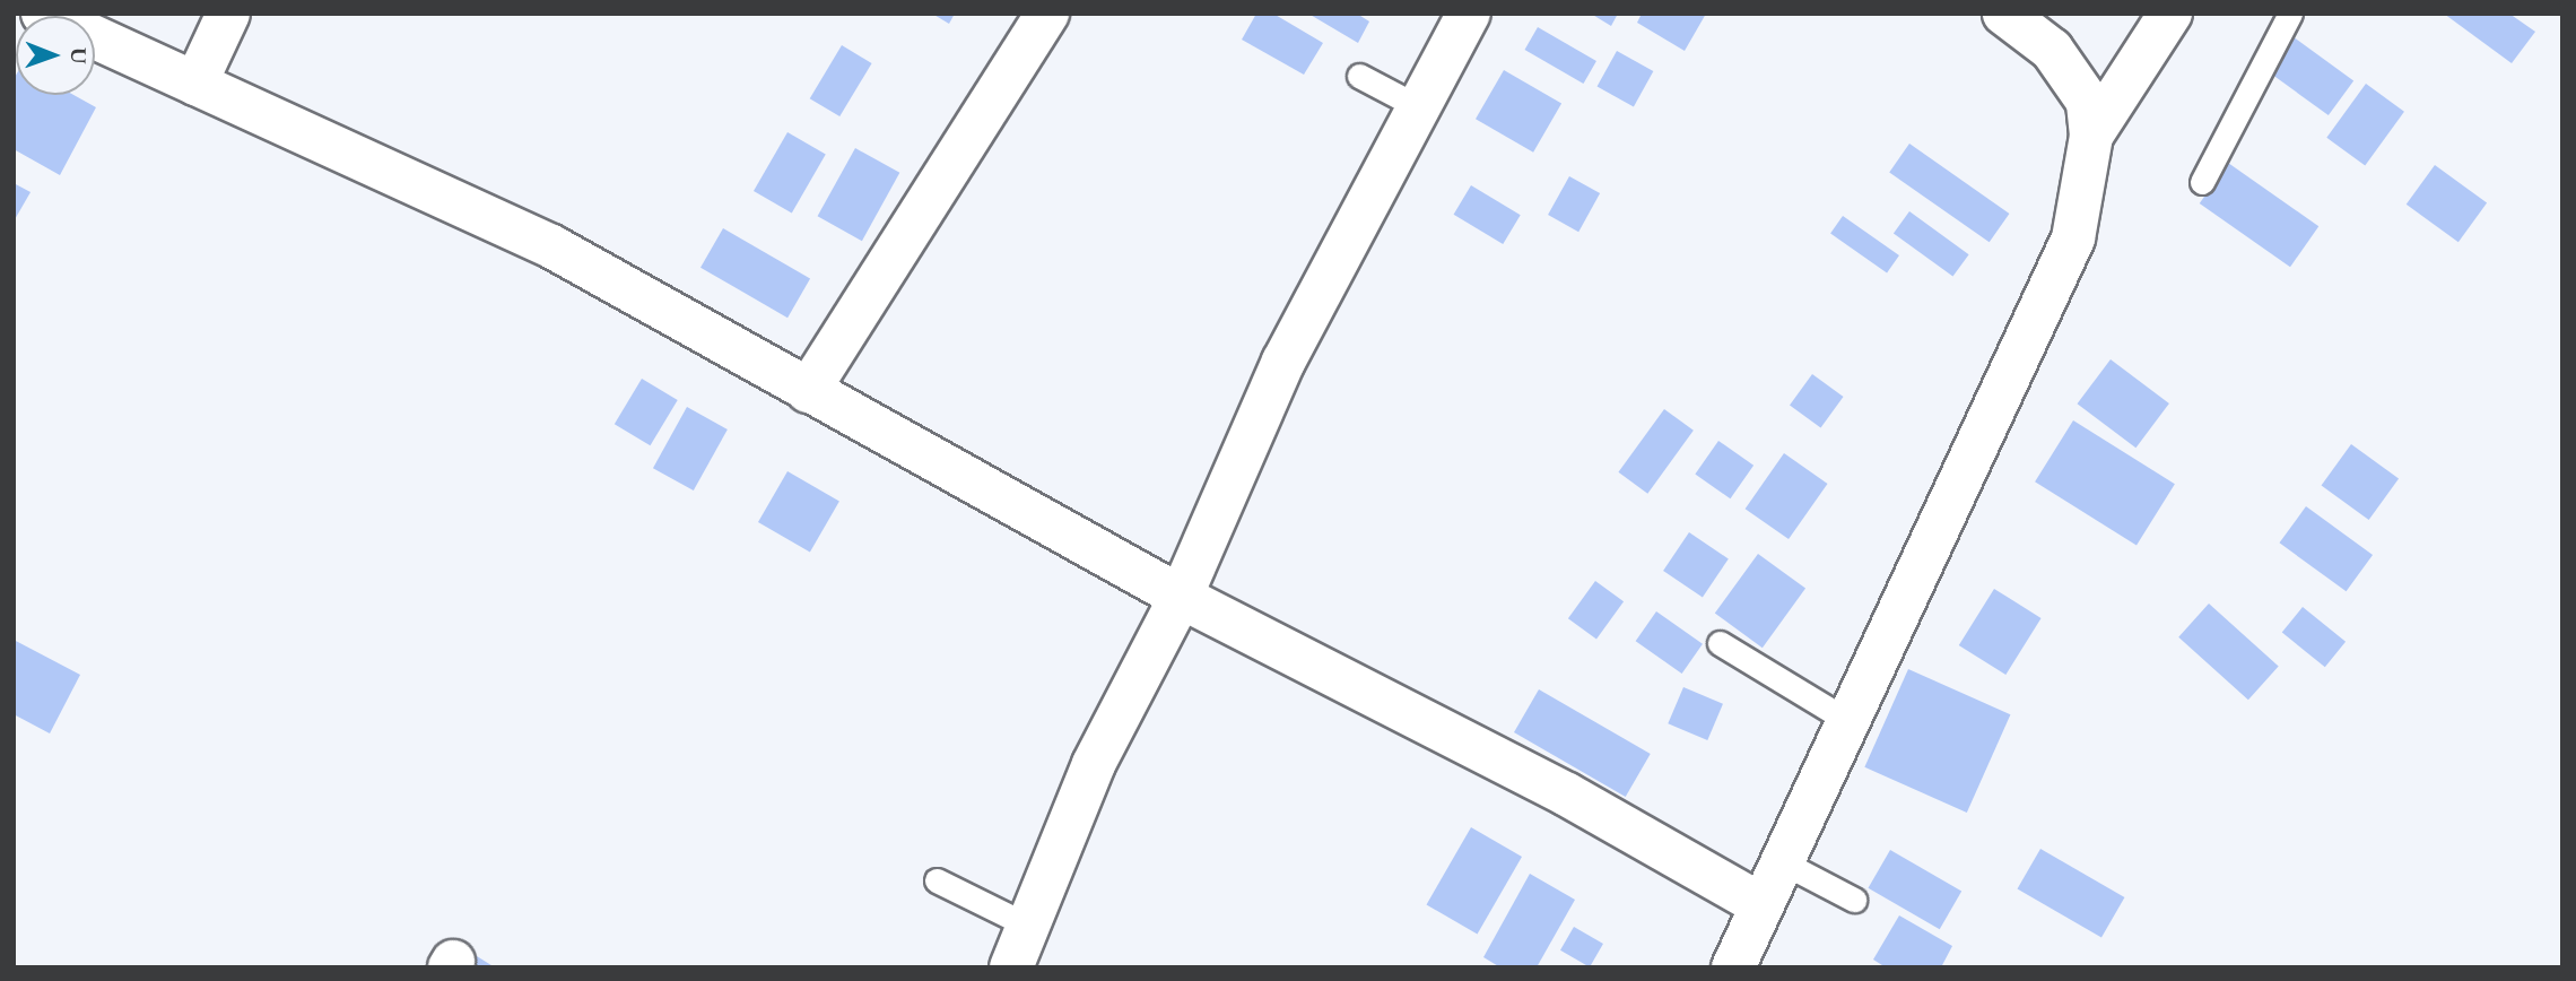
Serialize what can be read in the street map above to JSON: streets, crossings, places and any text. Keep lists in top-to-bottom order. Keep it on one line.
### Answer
{"north":"right"}
